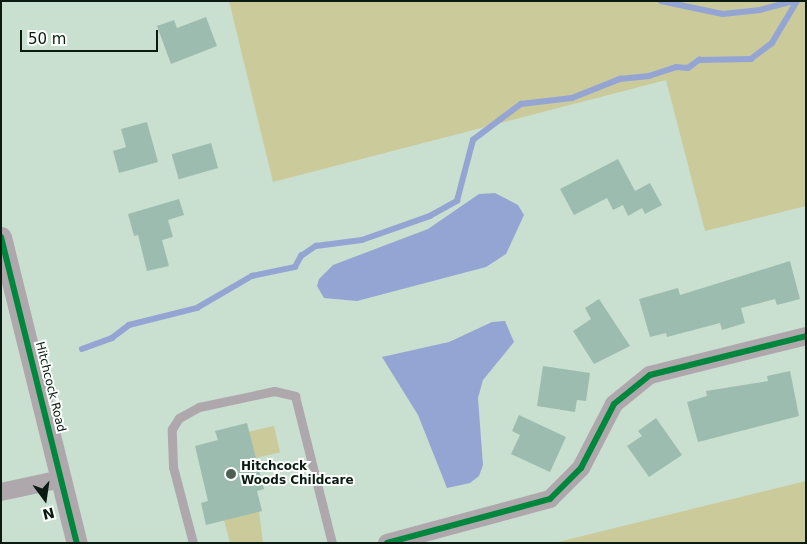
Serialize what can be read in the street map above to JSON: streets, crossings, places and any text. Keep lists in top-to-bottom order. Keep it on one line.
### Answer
{"streets":{"street":["Hitchcock Road"]},"places":["Hitchcock Woods Childcare"],"scale_bar":"50 m","north":"bottom"}
